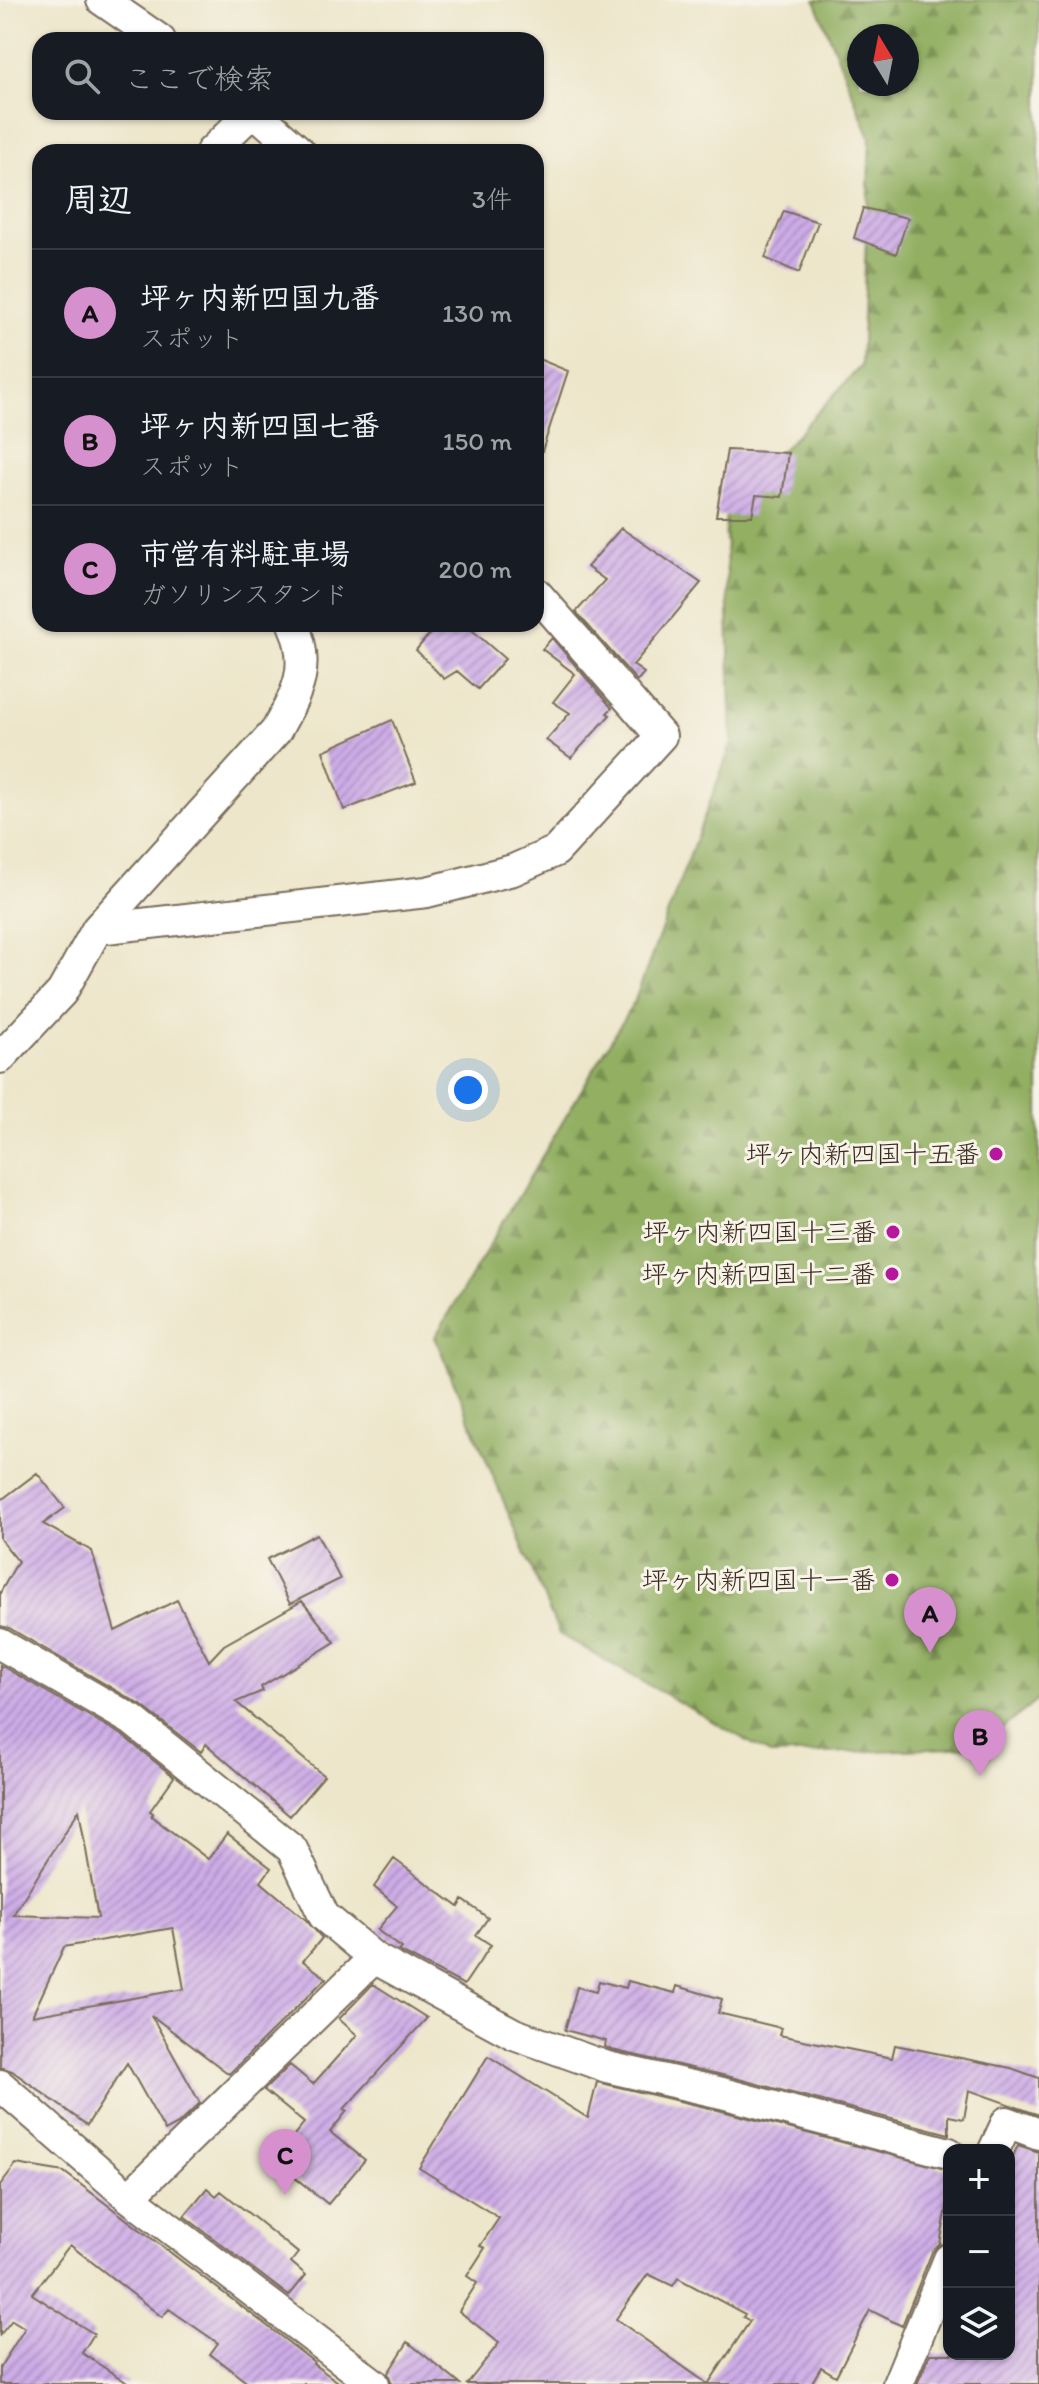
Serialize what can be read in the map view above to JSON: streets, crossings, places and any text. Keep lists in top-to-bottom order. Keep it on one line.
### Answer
{"places":["坪ヶ内新四国十五番","坪ヶ内新四国十三番","坪ヶ内新四国十二番","坪ヶ内新四国十一番"],"north":"top","page":{"search":"ここで検索","heading":["周辺","3件"],"list":[{"mark":"A","name":"坪ヶ内新四国九番","note":"スポット","value":"130 m"},{"mark":"B","name":"坪ヶ内新四国七番","note":"スポット","value":"150 m"},{"mark":"C","name":"市営有料駐車場","note":"ガソリンスタンド","value":"200 m"}],"pins":["A","B","C"],"map_buttons":["+","−"]}}
